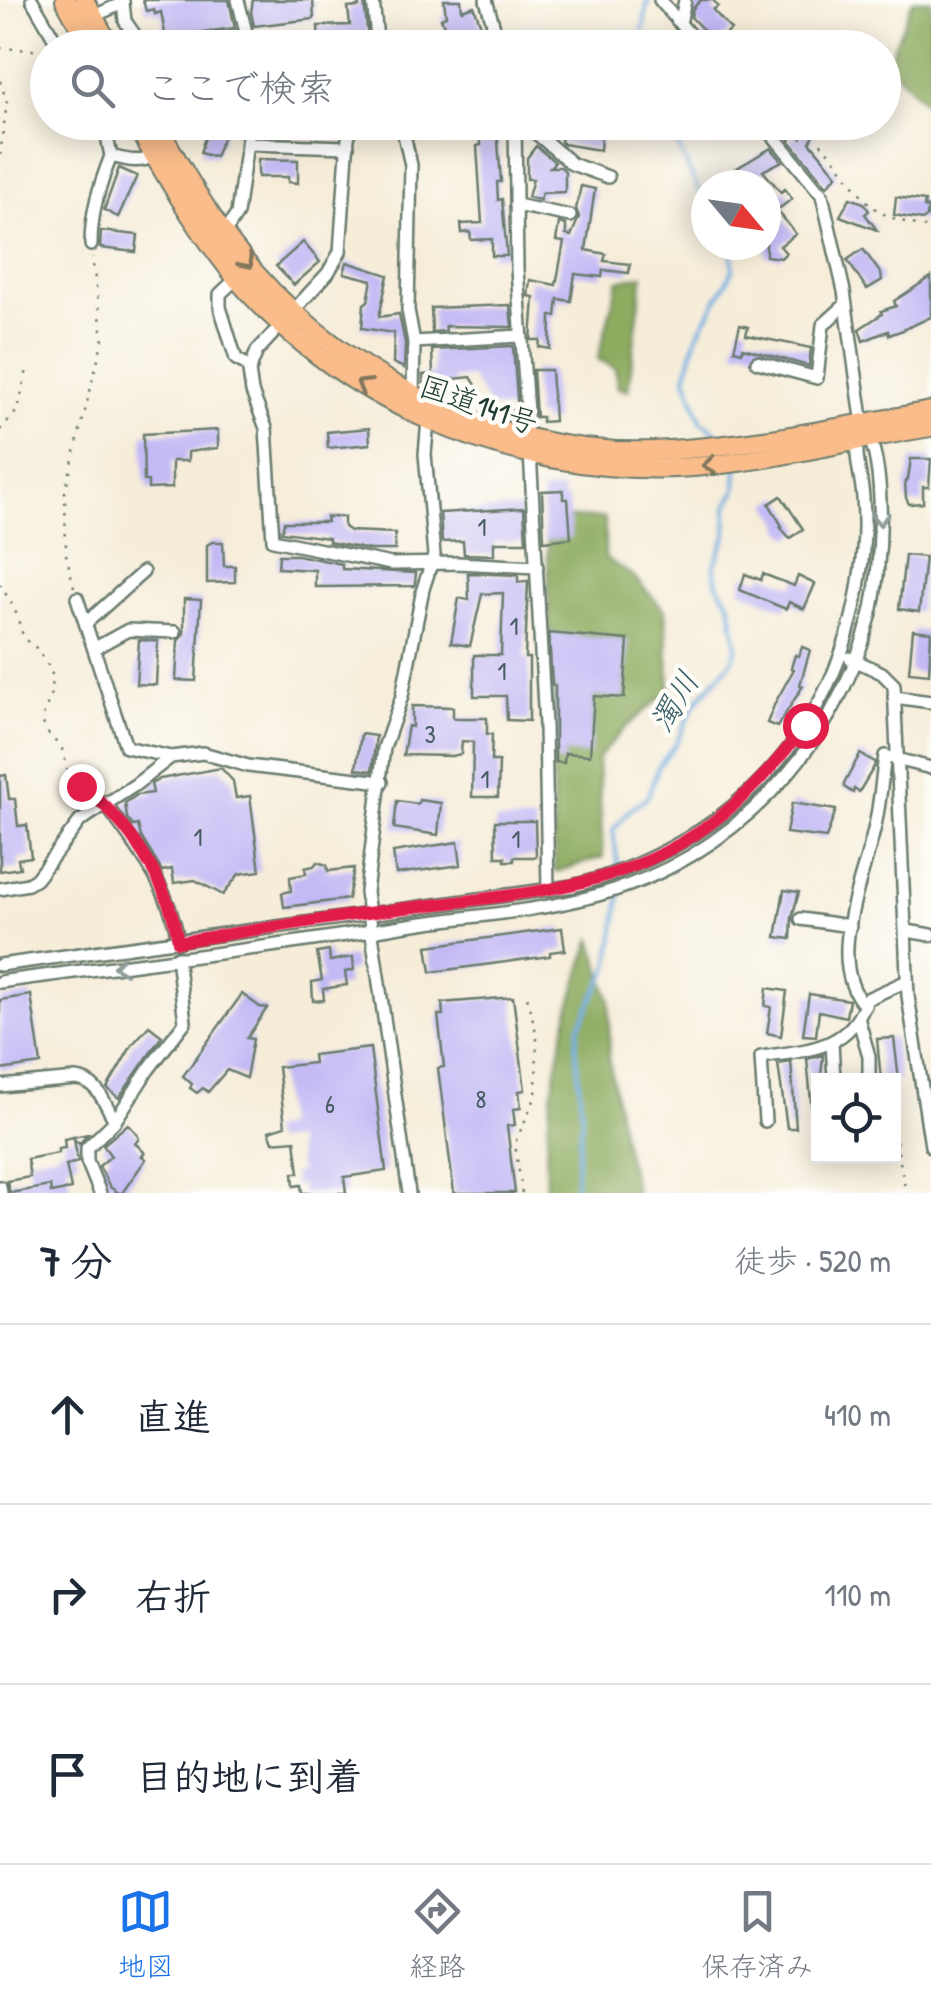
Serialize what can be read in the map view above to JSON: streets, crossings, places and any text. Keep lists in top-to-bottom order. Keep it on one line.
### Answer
{"streets":{"highway":["国道141号"]},"water":["濁川"],"house_numbers":["1","1","1","3","1","1","1","8","6"],"north":"bottom right","page":{"search":"ここで検索","heading":["7 分","徒歩 · 520 m"],"list":[["直進","410 m"],["右折","110 m"],"目的地に到着"],"nav":["地図","経路","保存済み"]}}
